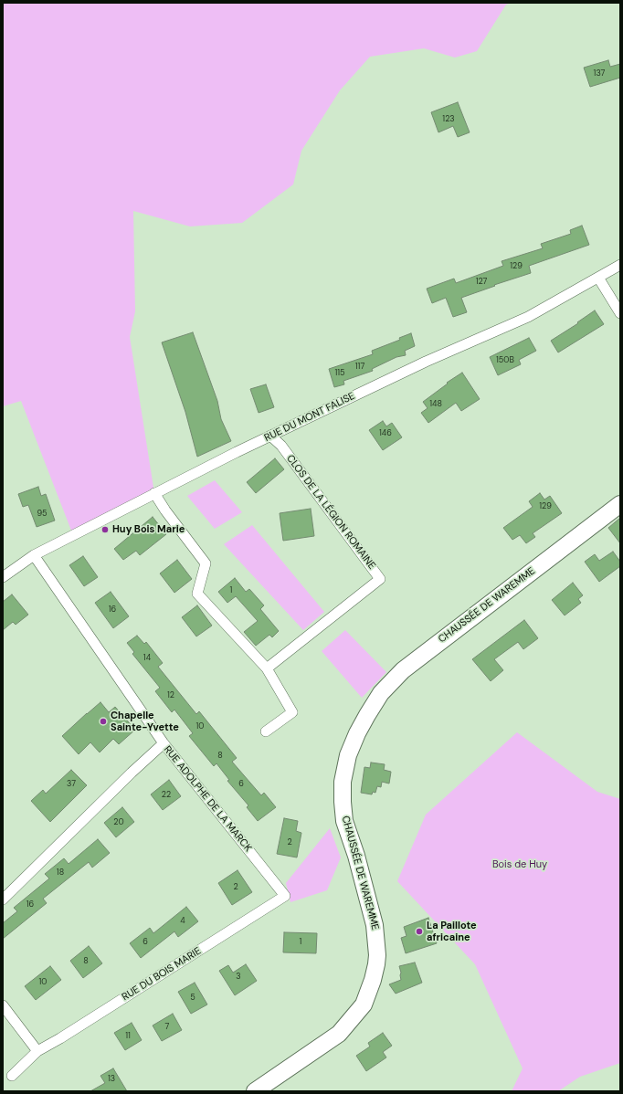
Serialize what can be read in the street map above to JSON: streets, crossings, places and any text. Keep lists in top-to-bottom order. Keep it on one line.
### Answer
{"streets":{"main road":["CHAUSSÉE DE WAREMME"],"street":["RUE DU MONT FALISE","CLOS DE LA LÉGION ROMAINE","RUE ADOLPHE DE LA MARCK","RUE DU BOIS MARIE"]},"crossings":[["RUE DU MONT FALISE","CLOS DE LA LÉGION ROMAINE"],["RUE DU MONT FALISE","RUE ADOLPHE DE LA MARCK"],["RUE ADOLPHE DE LA MARCK","RUE DU BOIS MARIE"]],"parks":["Bois de Huy"],"places":["Huy Bois Marie","Chapelle Sainte-Yvette","La Paillote africaine"],"house_numbers":["137","123","129","127","150B","117","115","148","146","129","95","1","16","14","12","10","8","37","6","22","20","2","18","2","16","4","6","1","8","3","10","5","7","11","13"]}
